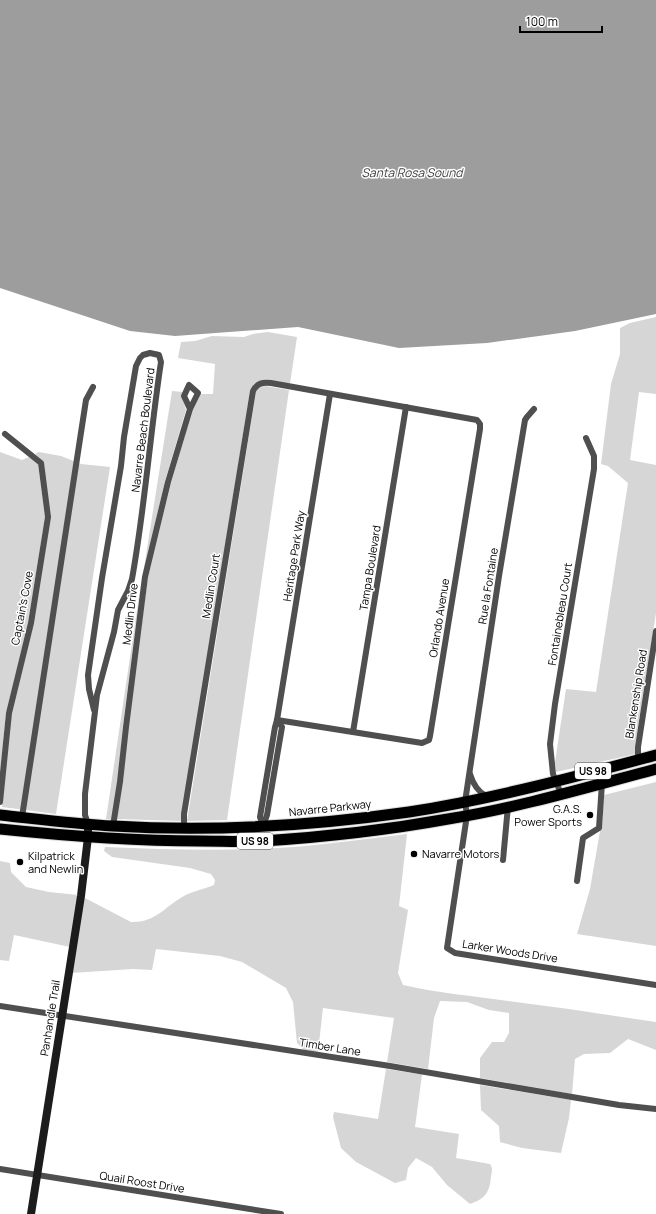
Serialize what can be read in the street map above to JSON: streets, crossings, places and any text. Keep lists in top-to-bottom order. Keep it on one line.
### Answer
{"streets":{"highway":["US 98","Navarre Parkway"],"street":["Navarre Beach Boulevard","Heritage Park Way","Tampa Boulevard","Medlin Court","Rue la Fontaine","Captain's Cove","Medlin Drive","Fontainebleau Court","Orlando Avenue","Blankenship Road","Larker Woods Drive","Panhandle Trail","Timber Lane","Quail Roost Drive"]},"crossings":[["Heritage Park Way","Medlin Court"],["Heritage Park Way","Orlando Avenue"],["Heritage Park Way","Navarre Parkway"],["Tampa Boulevard","Orlando Avenue"],["Medlin Court","Navarre Parkway"],["Rue la Fontaine","US 98"],["Rue la Fontaine","Navarre Parkway"],["Rue la Fontaine","Larker Woods Drive"],["Medlin Drive","Navarre Parkway"],["Fontainebleau Court","US 98"],["Fontainebleau Court","Navarre Parkway"],["Blankenship Road","Navarre Parkway"],["US 98","Larker Woods Drive"],["US 98","Panhandle Trail"],["Navarre Parkway","Panhandle Trail"],["Panhandle Trail","Timber Lane"],["Panhandle Trail","Quail Roost Drive"]],"water":["Santa Rosa Sound"],"places":["G.A.S. Power Sports","Navarre Motors","Kilpatrick and Newlin"],"scale_bar":"100 m"}
